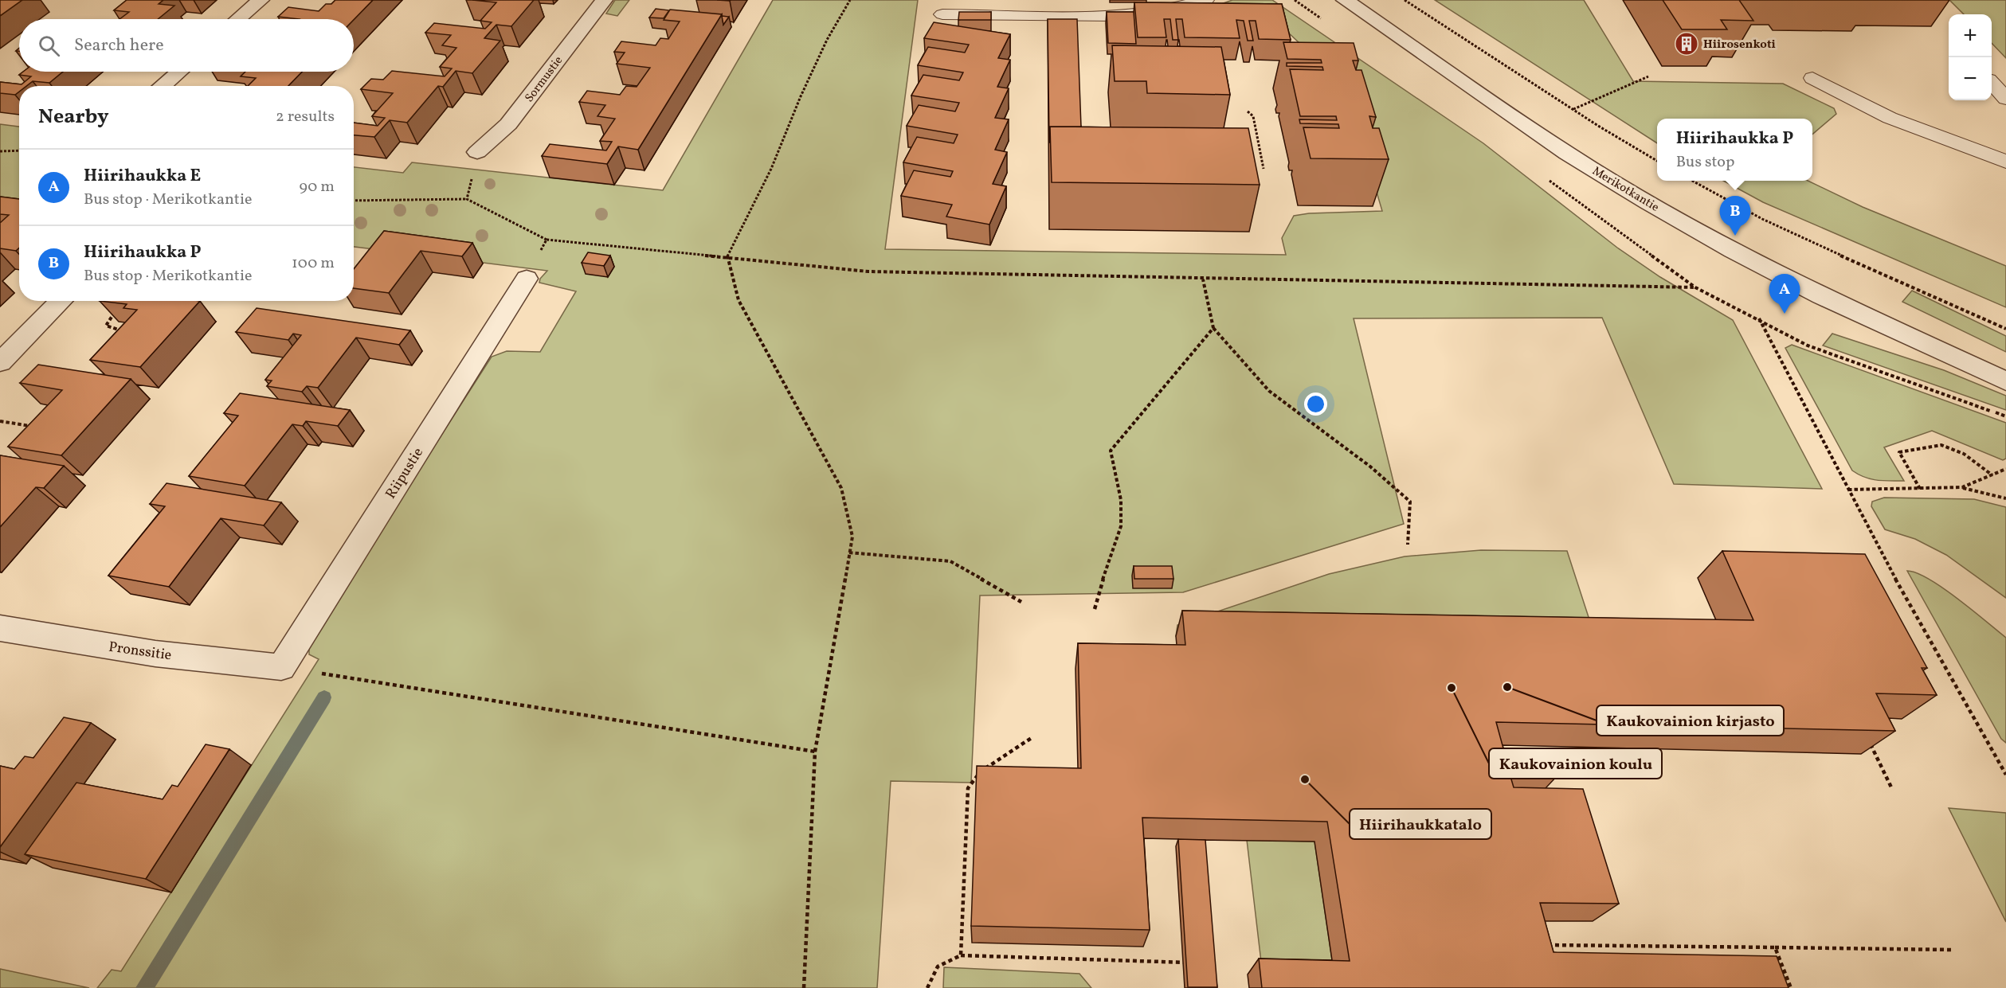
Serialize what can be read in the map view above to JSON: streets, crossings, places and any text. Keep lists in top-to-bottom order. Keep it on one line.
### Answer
{"streets":{"street":["Sormustie","Merikotkantie","Riipustie","Pronssitie"]},"crossings":[["Riipustie","Pronssitie"]],"places":{"building":["Hiirosenkoti"],"other":["Kaukovainion kirjasto","Kaukovainion koulu","Hiirihaukkatalo"]},"page":{"map_buttons":["+","−"],"search":"Search here","heading":["Nearby","2 results"],"popup":["Hiirihaukka P","Bus stop"],"list":[{"mark":"A","name":"Hiirihaukka E","note":"Bus stop · Merikotkantie","value":"90 m"},{"mark":"B","name":"Hiirihaukka P","note":"Bus stop · Merikotkantie","value":"100 m"}],"pins":["B","A"]}}
